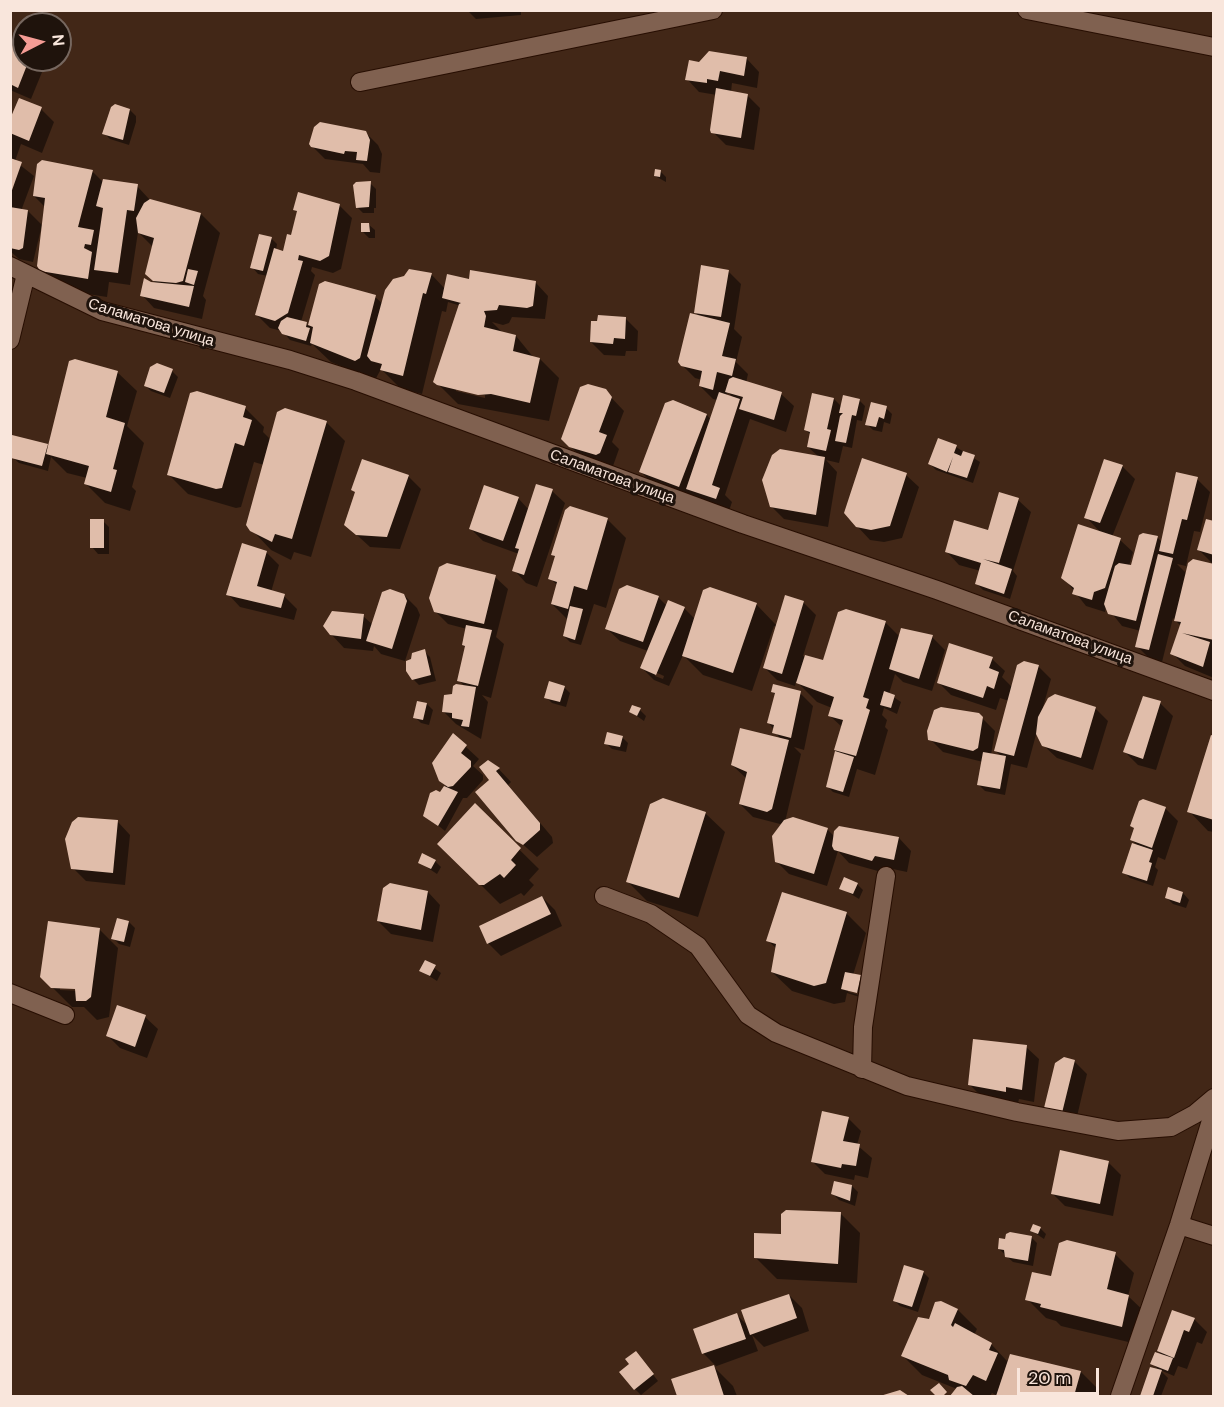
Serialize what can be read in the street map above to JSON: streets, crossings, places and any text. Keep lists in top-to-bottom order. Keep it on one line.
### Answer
{"streets":{"street":["Саламатова улица"]},"scale_bar":"20 m","north":"right"}
